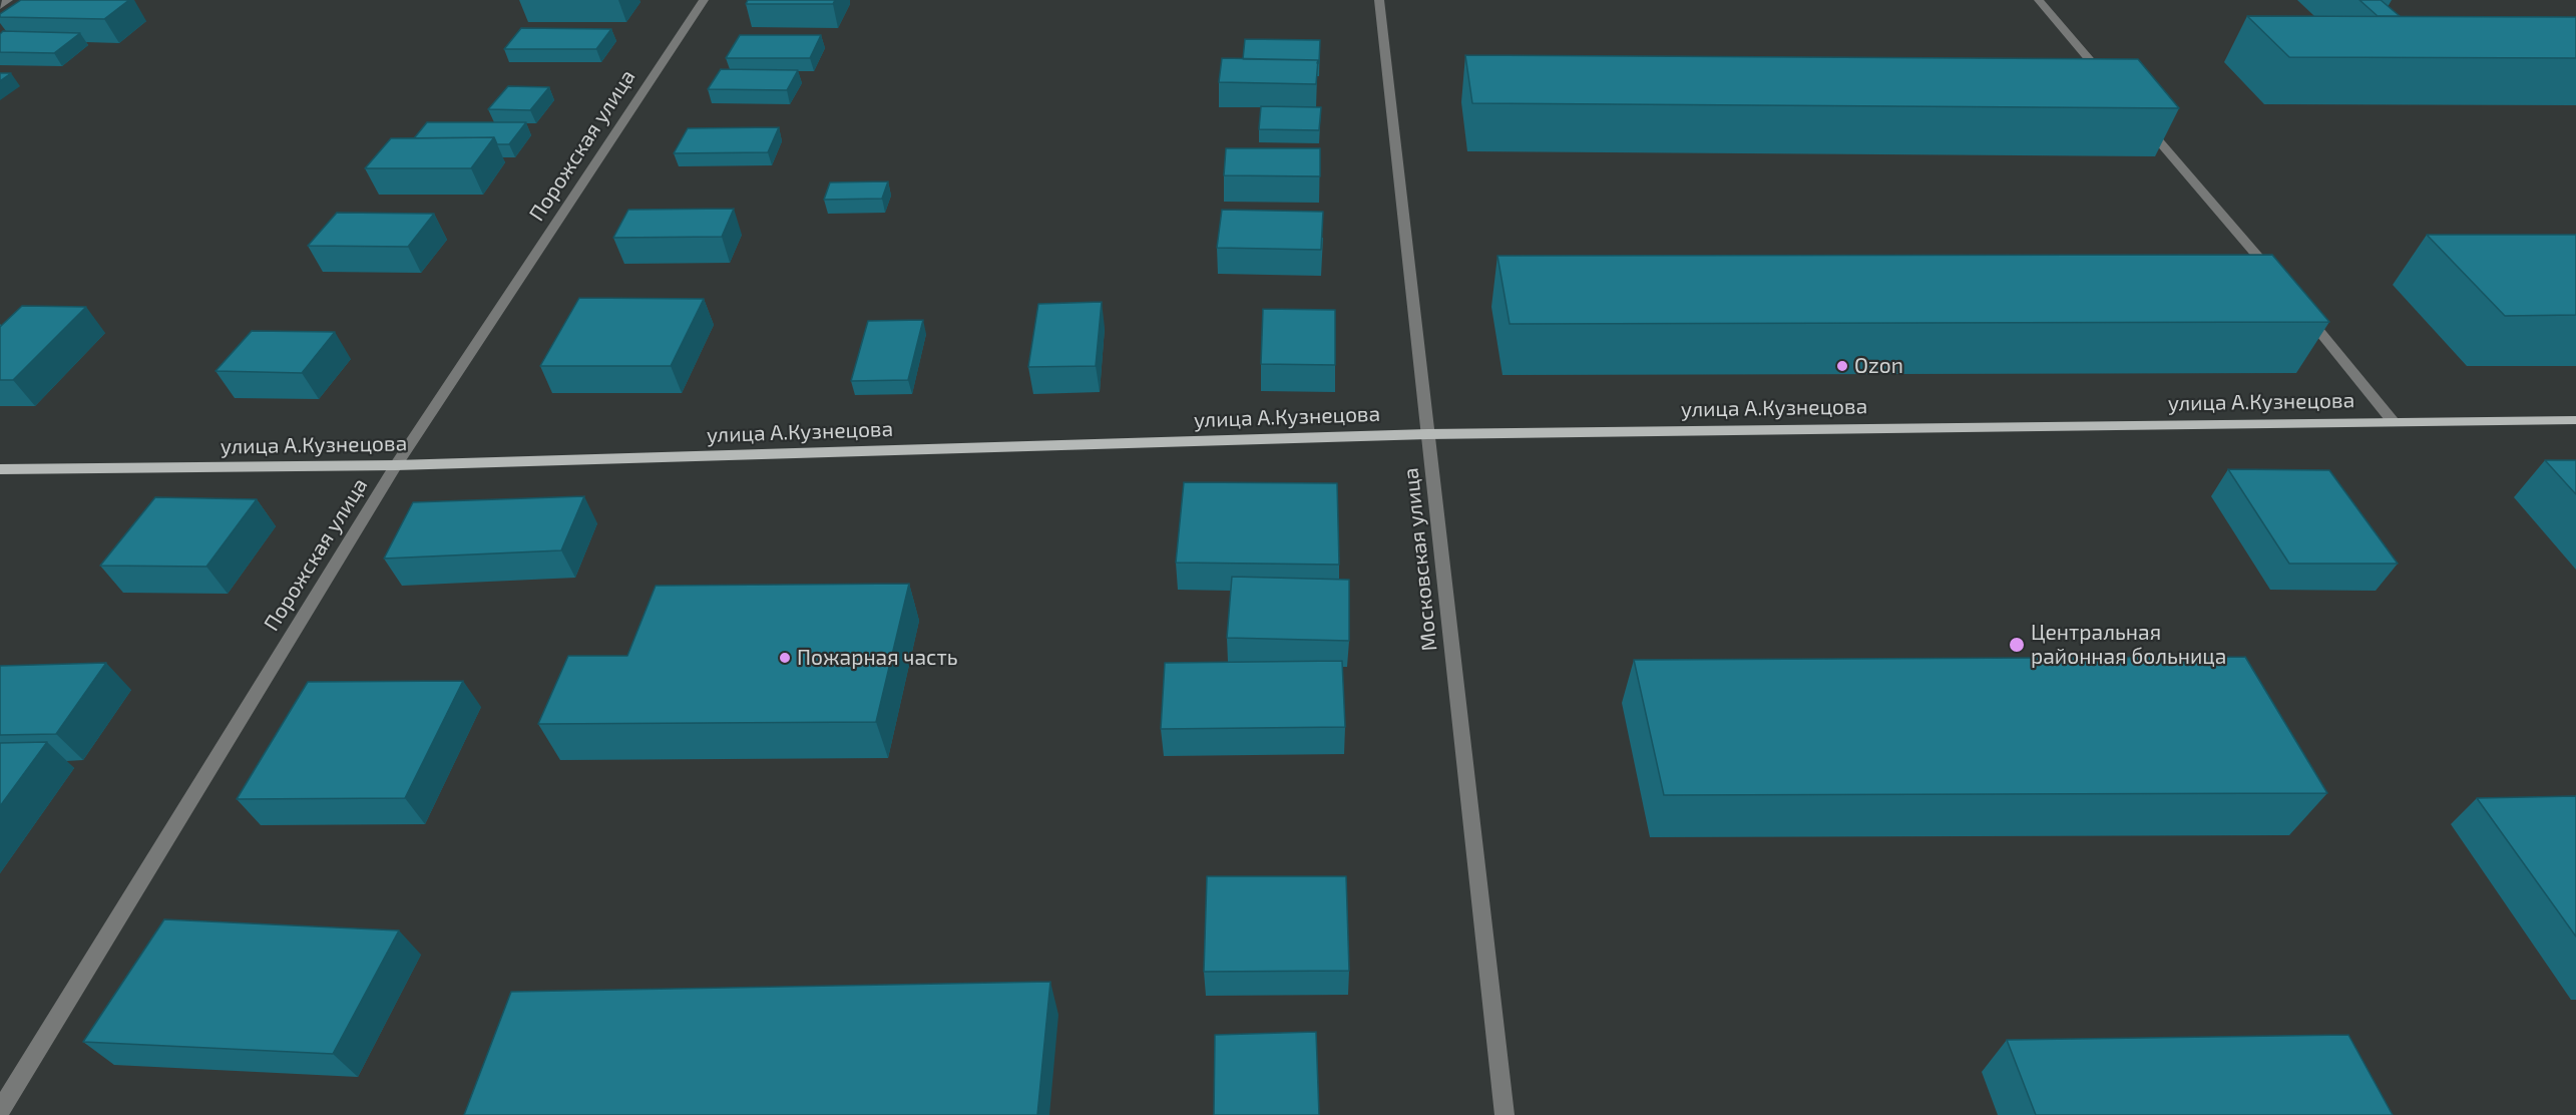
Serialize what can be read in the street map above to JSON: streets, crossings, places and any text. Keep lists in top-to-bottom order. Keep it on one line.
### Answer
{"streets":{"main road":["улица А.Кузнецова"],"street":["Порожская улица","Московская улица"]},"crossings":[["Порожская улица","улица А.Кузнецова"],["улица А.Кузнецова","Московская улица"]],"places":["Ozon","Центральная районная больница","Пожарная часть"]}
